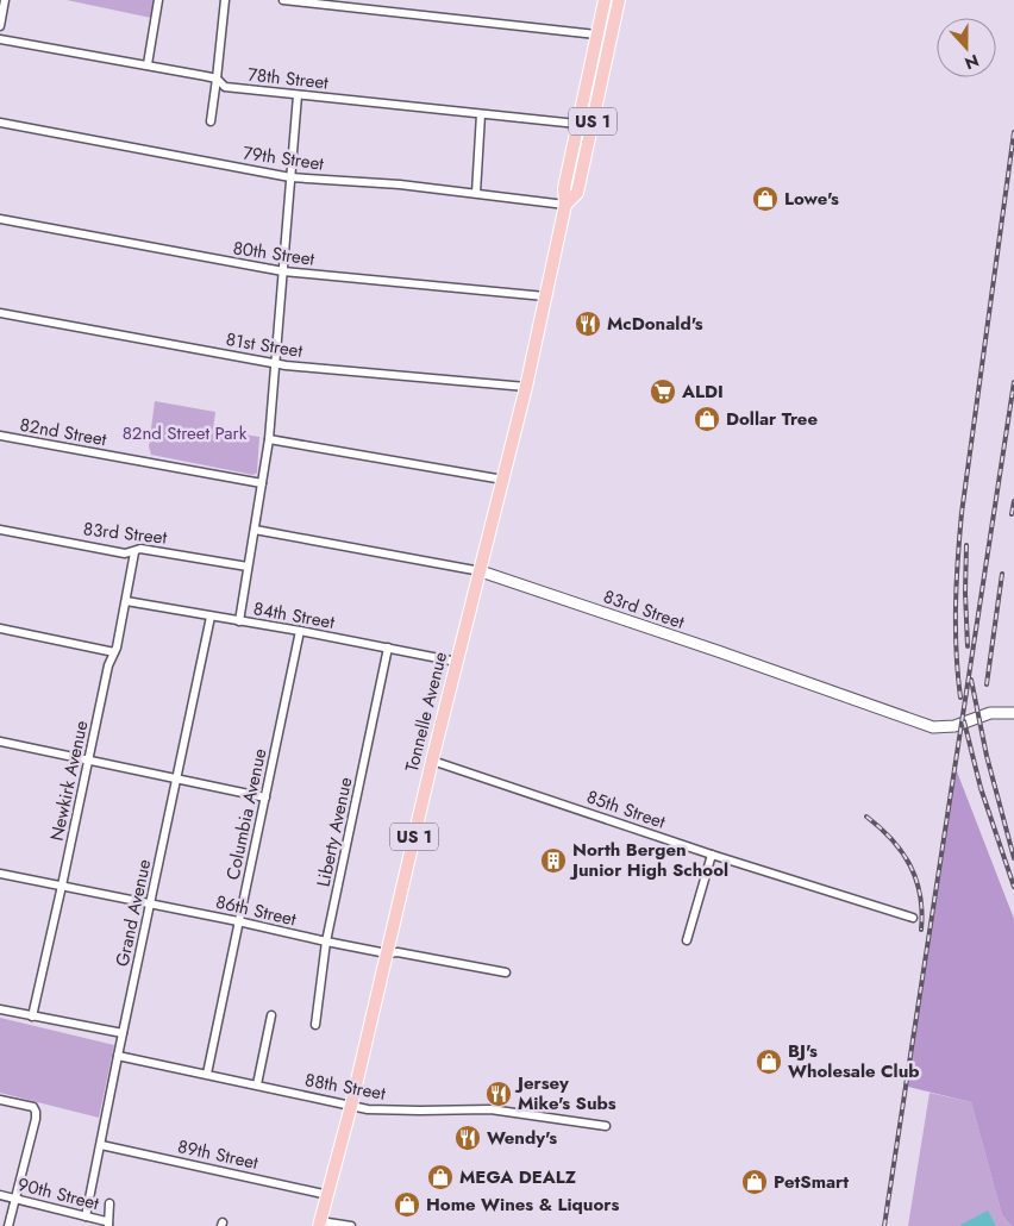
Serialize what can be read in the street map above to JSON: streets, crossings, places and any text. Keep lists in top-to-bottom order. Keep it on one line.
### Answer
{"streets":{"main road":["US 1","Tonnelle Avenue"],"street":["78th Street","79th Street","80th Street","81st Street","82nd Street","83rd Street","84th Street","Newkirk Avenue","85th Street","Columbia Avenue","Liberty Avenue","86th Street","Grand Avenue","88th Street","89th Street","90th Street"]},"crossings":[["78th Street","Tonnelle Avenue"],["79th Street","Tonnelle Avenue"],["80th Street","Tonnelle Avenue"],["81st Street","Tonnelle Avenue"],["83rd Street","Tonnelle Avenue"],["83rd Street","Newkirk Avenue"],["84th Street","Tonnelle Avenue"],["84th Street","Newkirk Avenue"],["84th Street","Columbia Avenue"],["84th Street","Liberty Avenue"],["84th Street","Grand Avenue"],["Tonnelle Avenue","85th Street"],["Tonnelle Avenue","86th Street"],["Tonnelle Avenue","88th Street"],["Tonnelle Avenue","89th Street"],["Newkirk Avenue","86th Street"],["Columbia Avenue","86th Street"],["Columbia Avenue","88th Street"],["Liberty Avenue","86th Street"],["86th Street","Grand Avenue"],["Grand Avenue","88th Street"],["Grand Avenue","89th Street"],["Grand Avenue","90th Street"]],"parks":["82nd Street Park"],"places":{"shop":["Lowe's","Dollar Tree","BJ's Wholesale Club","MEGA DEALZ","PetSmart","Home Wines & Liquors"],"restaurant":["McDonald's","Jersey Mike's Subs","Wendy's"],"supermarket":["ALDI"],"building":["North Bergen Junior High School"]},"north":"bottom"}
